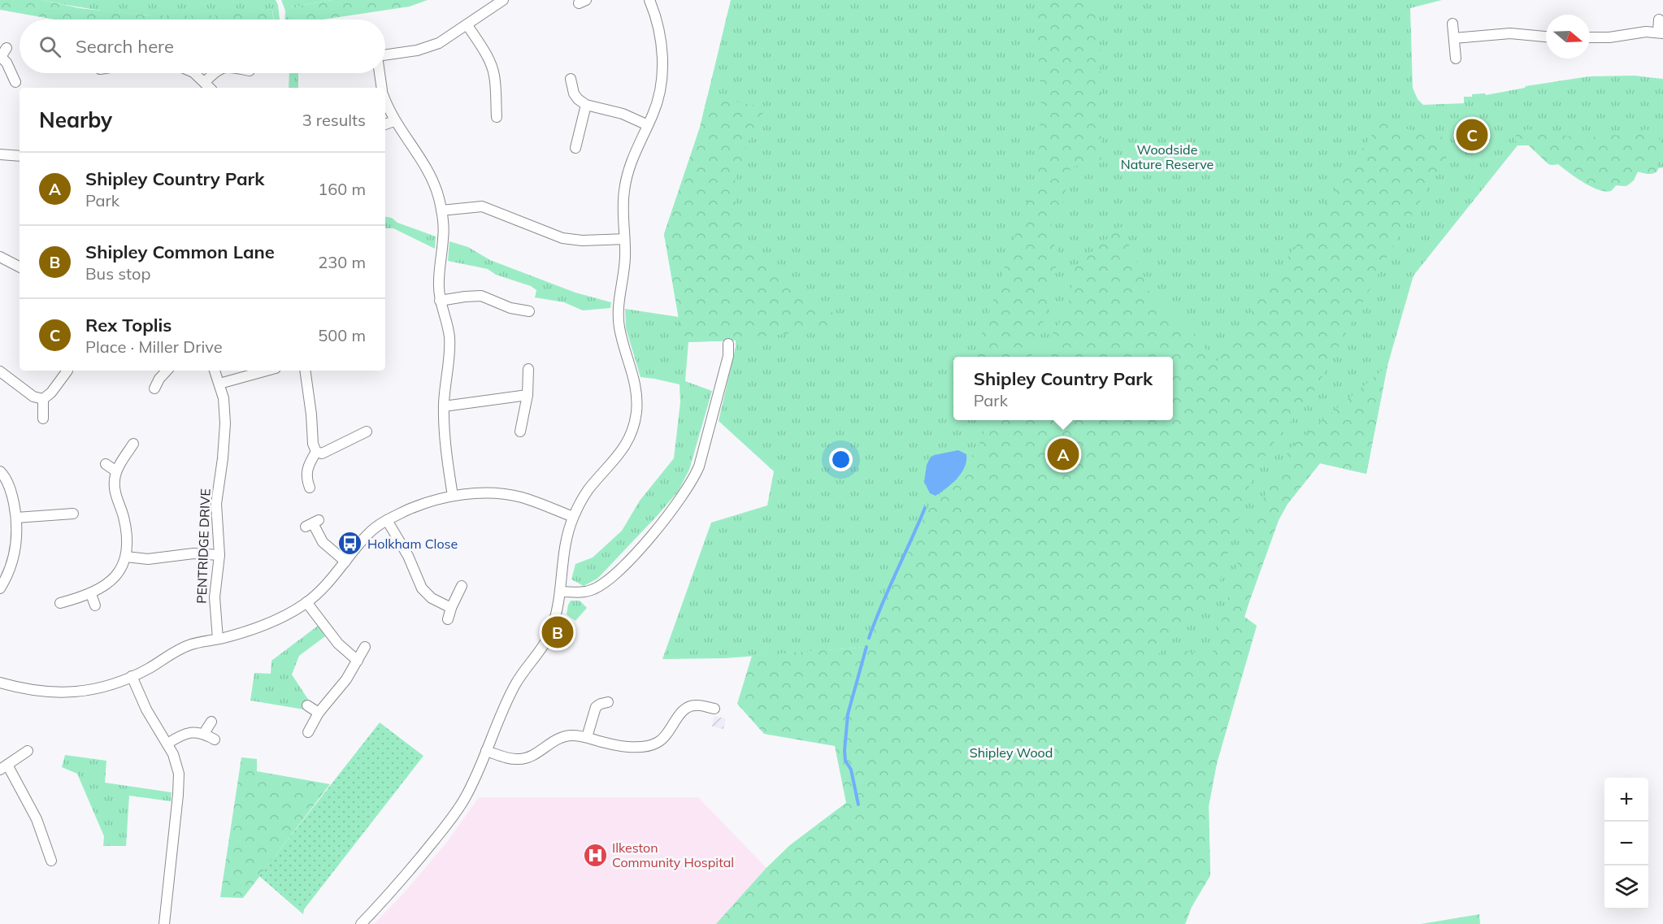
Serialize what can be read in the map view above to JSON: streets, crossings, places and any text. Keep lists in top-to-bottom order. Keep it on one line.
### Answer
{"streets":{"street":["PENTRIDGE DRIVE"]},"parks":["Woodside Nature Reserve","Shipley Wood"],"places":{"bus stop":["Holkham Close"],"hospital":["Ilkeston Community Hospital"]},"north":"right","page":{"search":"Search here","heading":["Nearby","3 results"],"pins":["C","A","B"],"list":[{"mark":"A","name":"Shipley Country Park","note":"Park","value":"160 m"},{"mark":"B","name":"Shipley Common Lane","note":"Bus stop","value":"230 m"},{"mark":"C","name":"Rex Toplis","note":"Place · Miller Drive","value":"500 m"}],"popup":["Shipley Country Park","Park"],"map_buttons":["+","−"]}}
